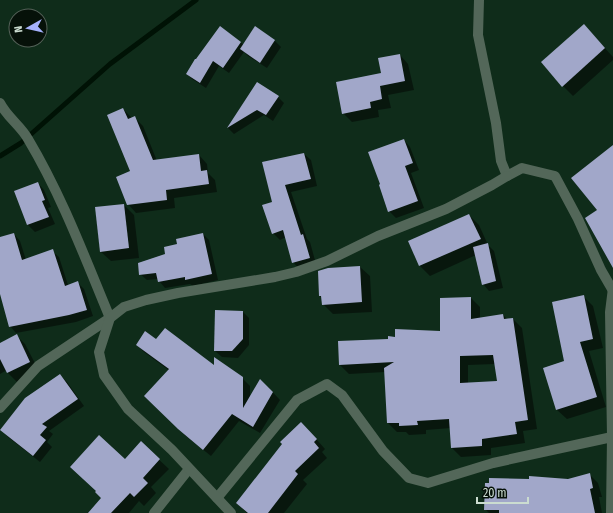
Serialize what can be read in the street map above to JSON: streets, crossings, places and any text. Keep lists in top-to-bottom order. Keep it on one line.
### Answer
{"scale_bar":"20 m","north":"left"}
